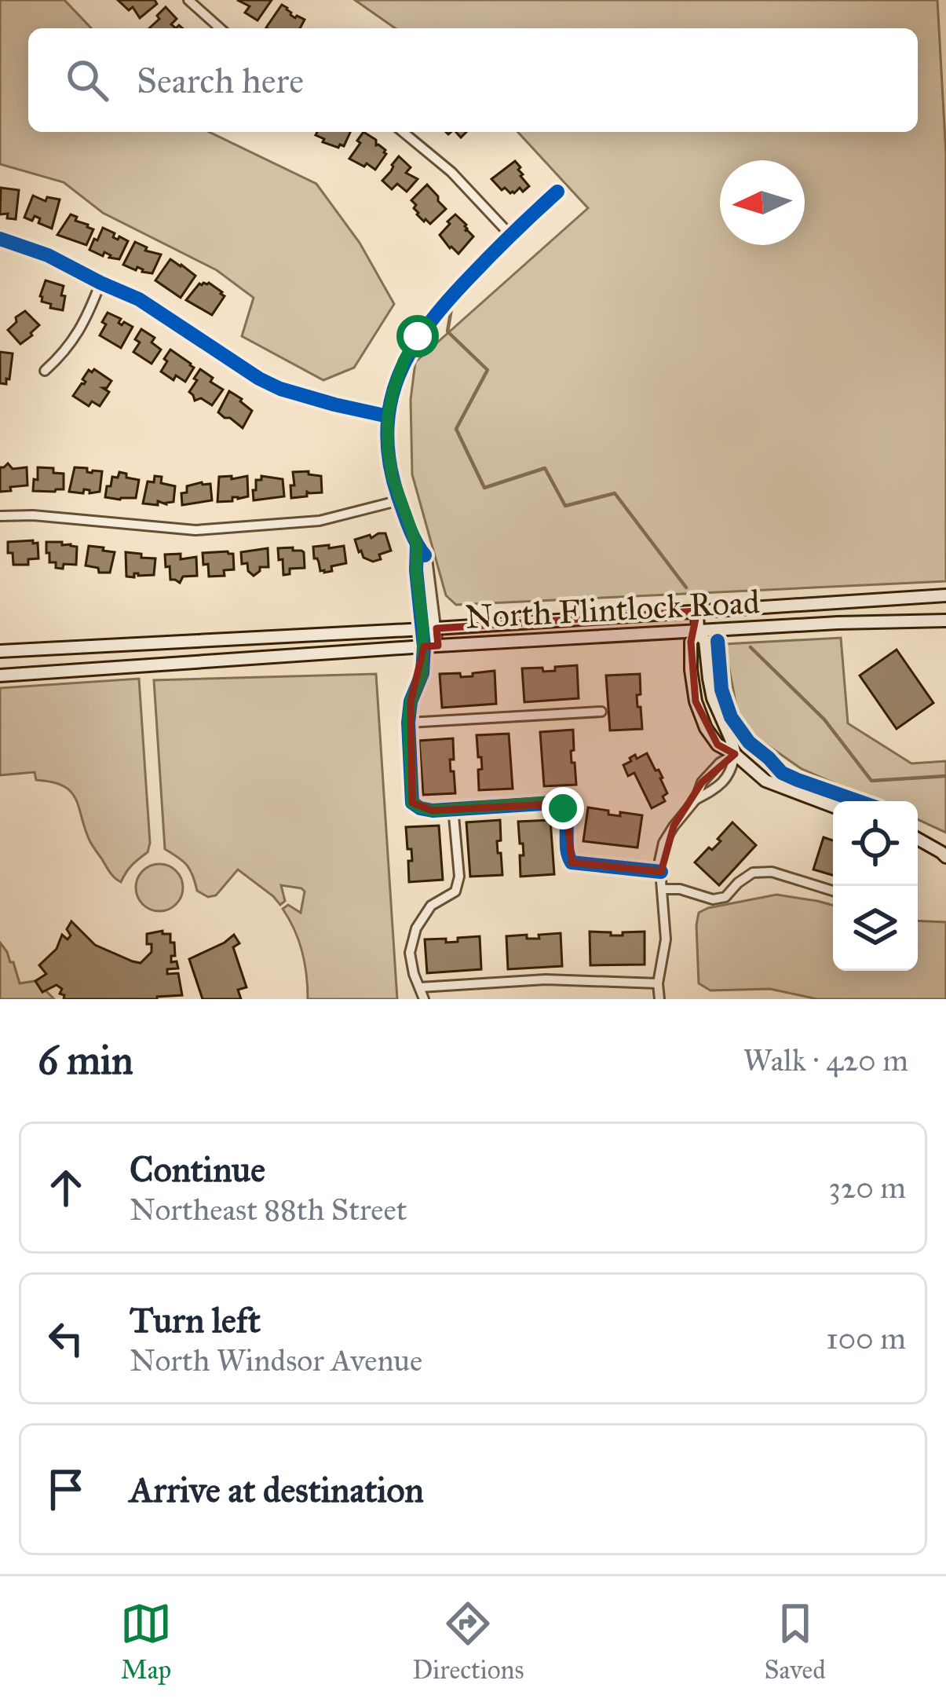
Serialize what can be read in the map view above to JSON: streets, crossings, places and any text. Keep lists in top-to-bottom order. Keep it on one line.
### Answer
{"streets":{"main road":["North Flintlock Road"]},"north":"left","page":{"search":"Search here","heading":["6 min","Walk · 420 m"],"list":[["Continue","Northeast 88th Street","320 m"],["Turn left","North Windsor Avenue","100 m"],"Arrive at destination"],"nav":["Map","Directions","Saved"]}}
